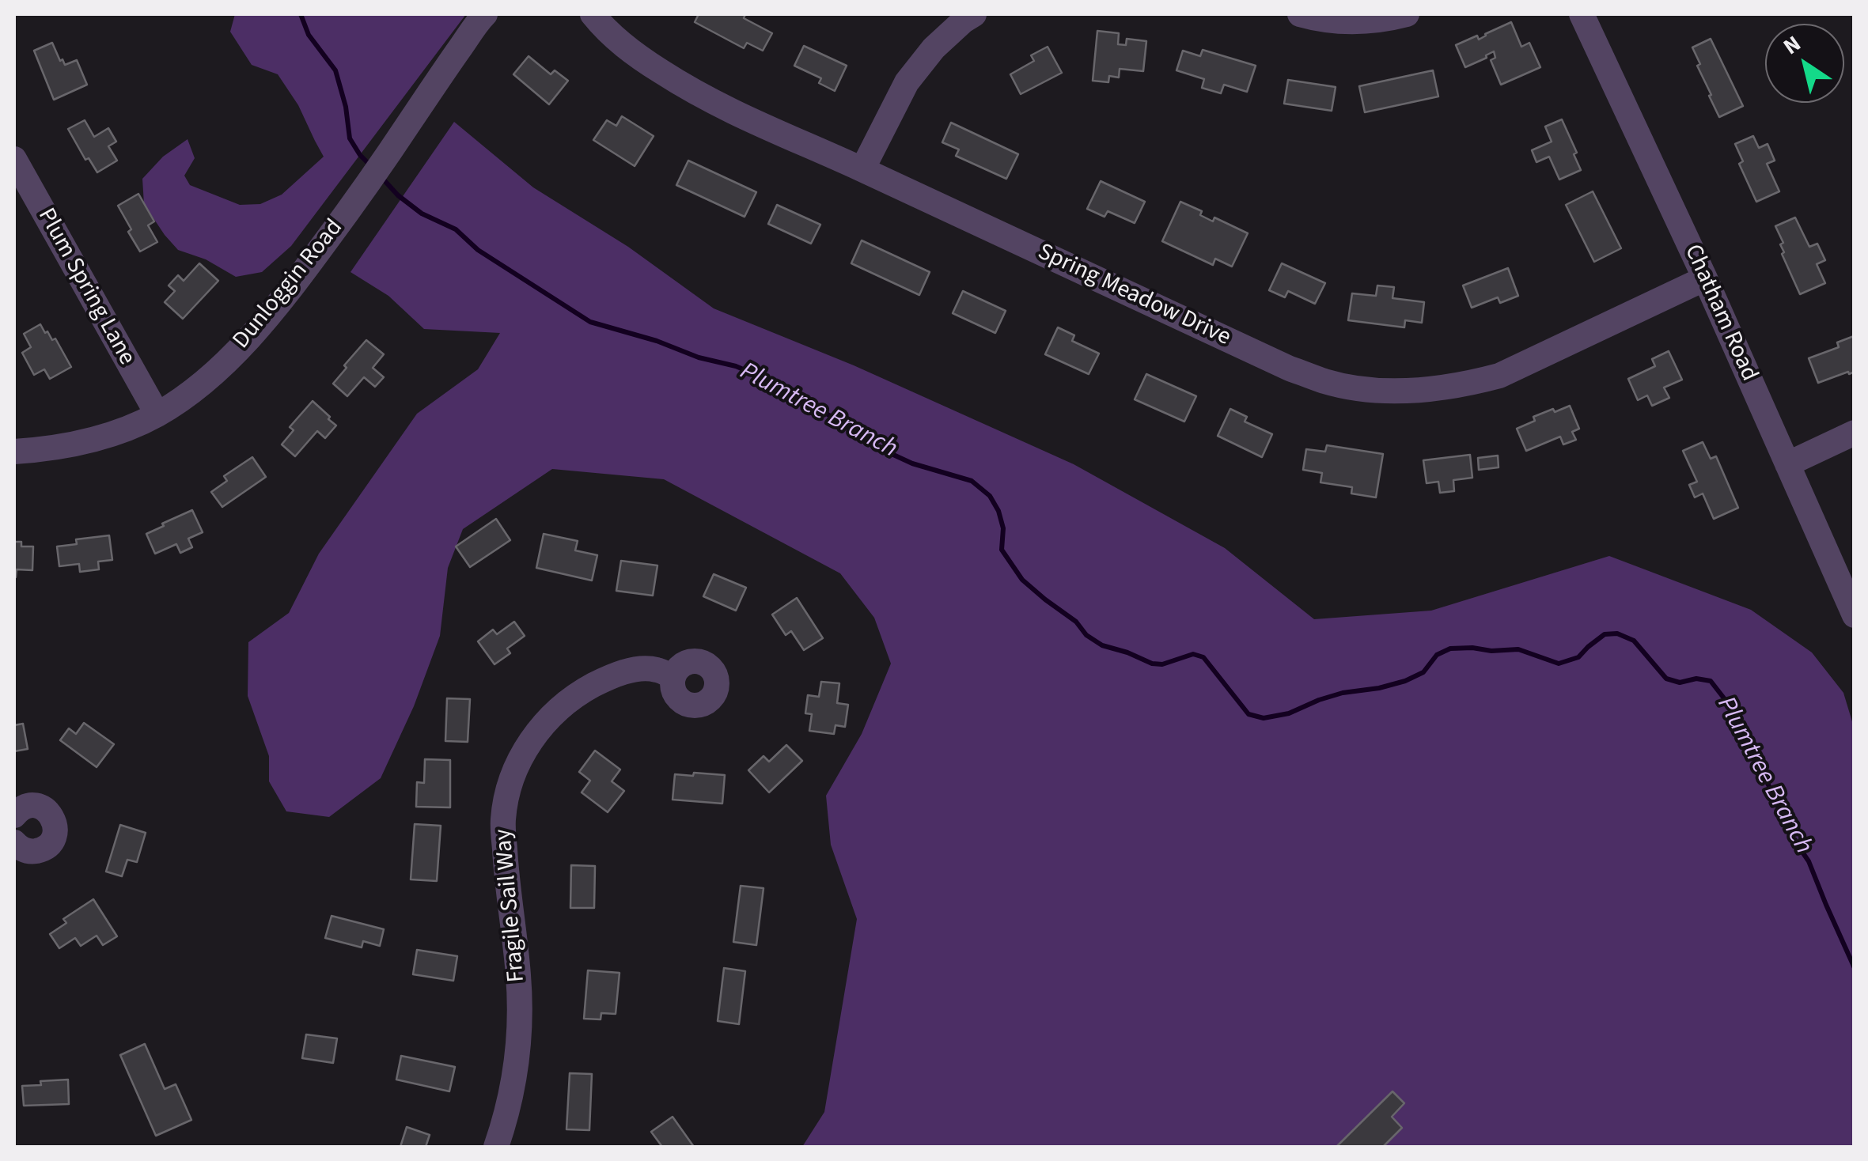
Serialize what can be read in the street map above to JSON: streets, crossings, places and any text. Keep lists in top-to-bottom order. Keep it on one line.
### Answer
{"streets":{"street":["Dunloggin Road","Plum Spring Lane","Spring Meadow Drive","Chatham Road","Fragile Sail Way"]},"crossings":[["Dunloggin Road","Plum Spring Lane"],["Spring Meadow Drive","Chatham Road"]],"water":["Plumtree Branch"],"north":"top left"}
